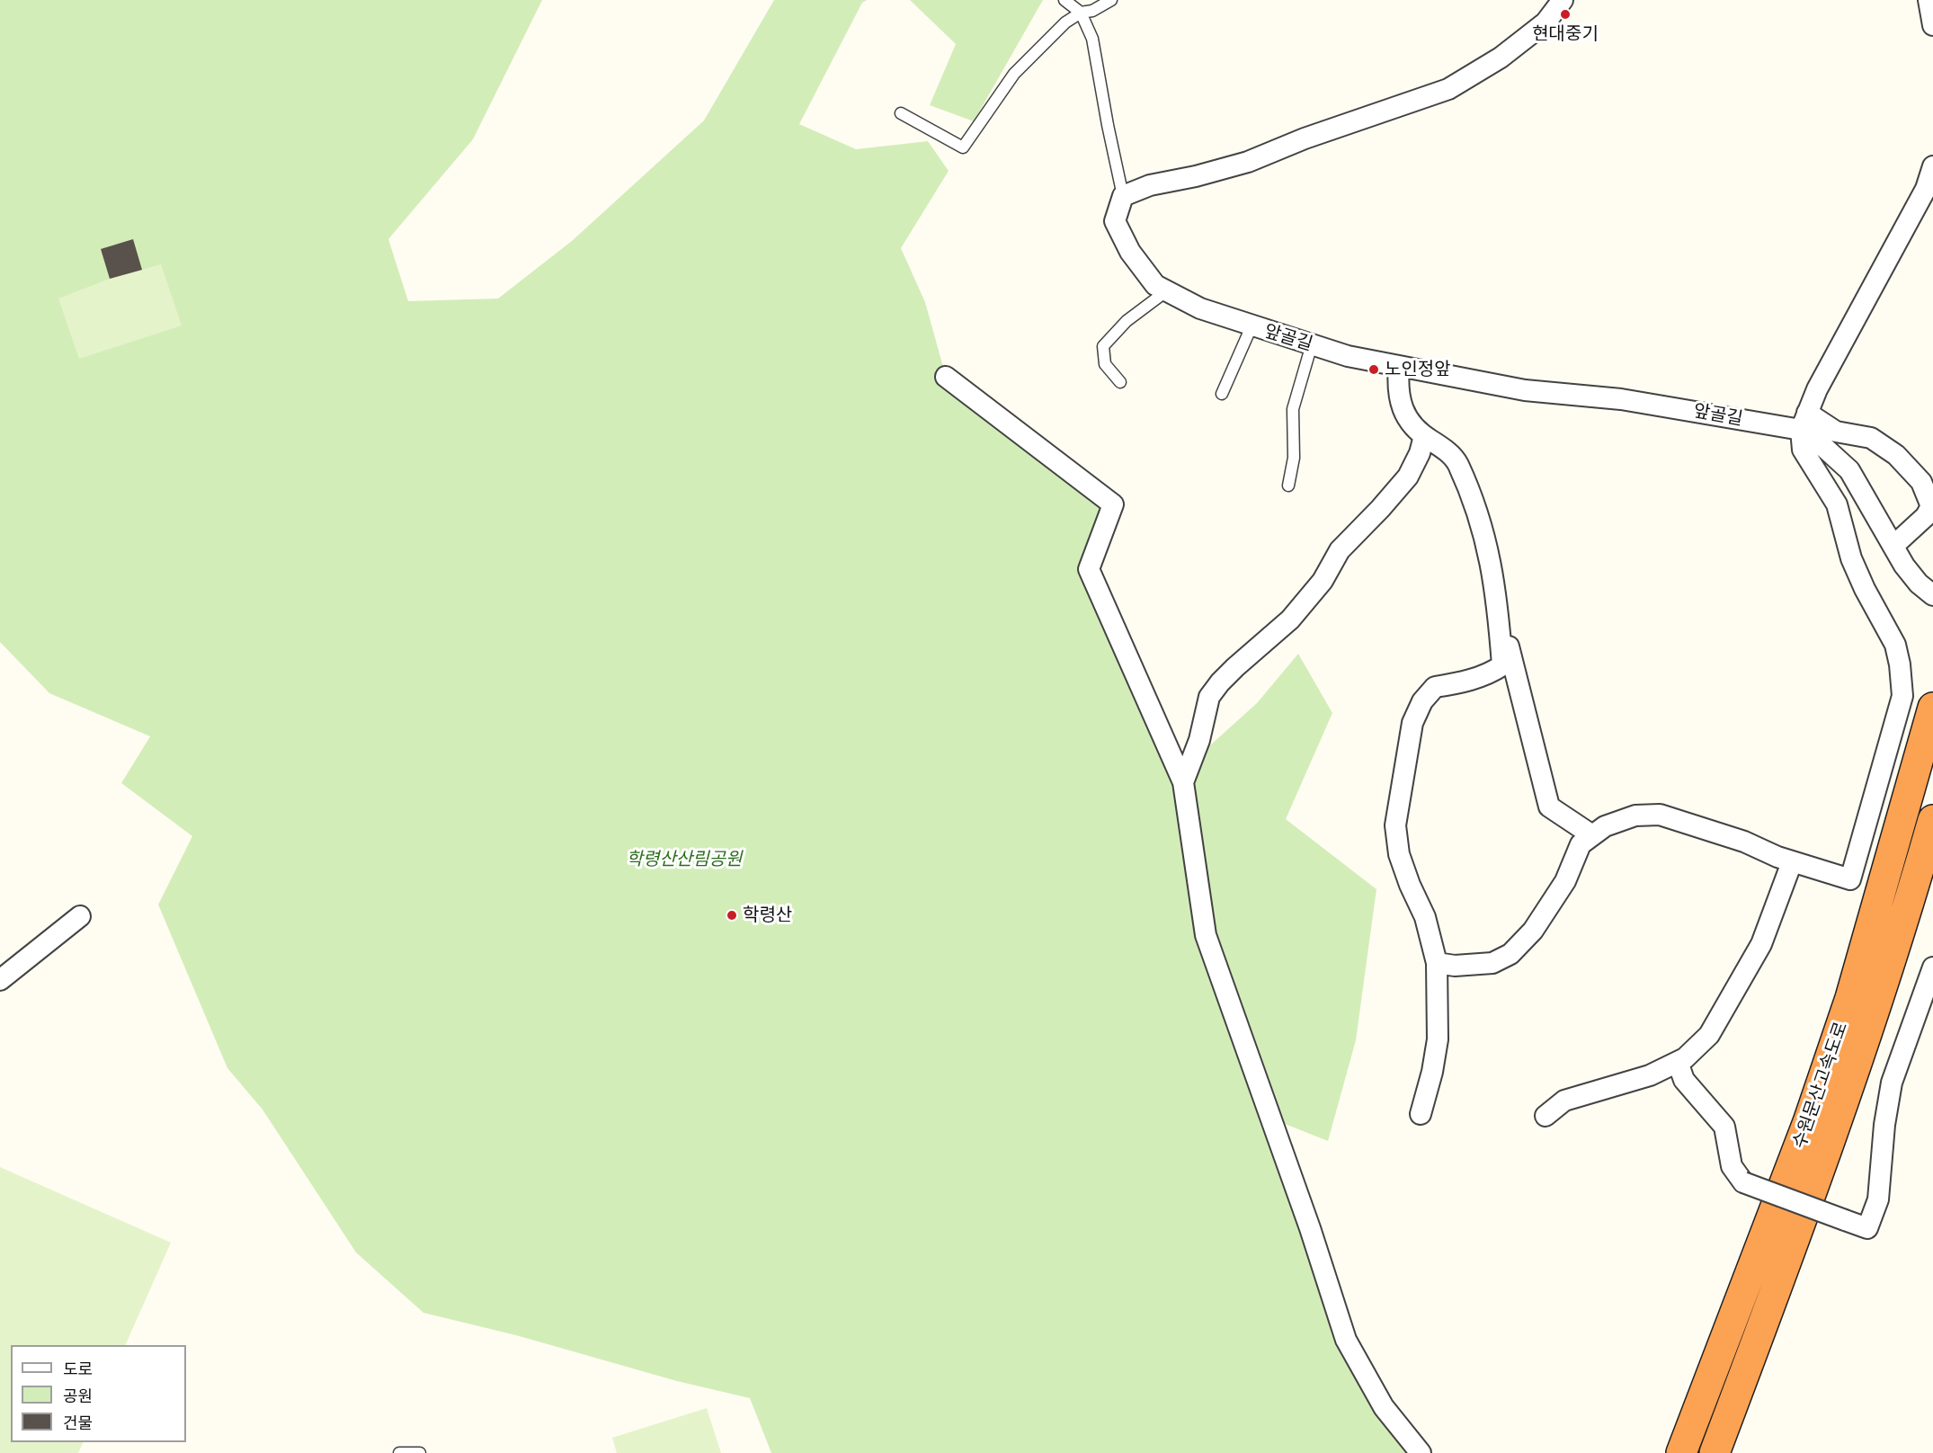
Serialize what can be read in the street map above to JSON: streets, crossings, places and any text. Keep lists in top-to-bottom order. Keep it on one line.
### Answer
{"streets":{"highway":["수원문산고속도로"],"street":["앞골길"]},"parks":["학령산산림공원"],"places":["현대중기","노인정앞","학령산"],"legend":["도로","공원","건물"]}
